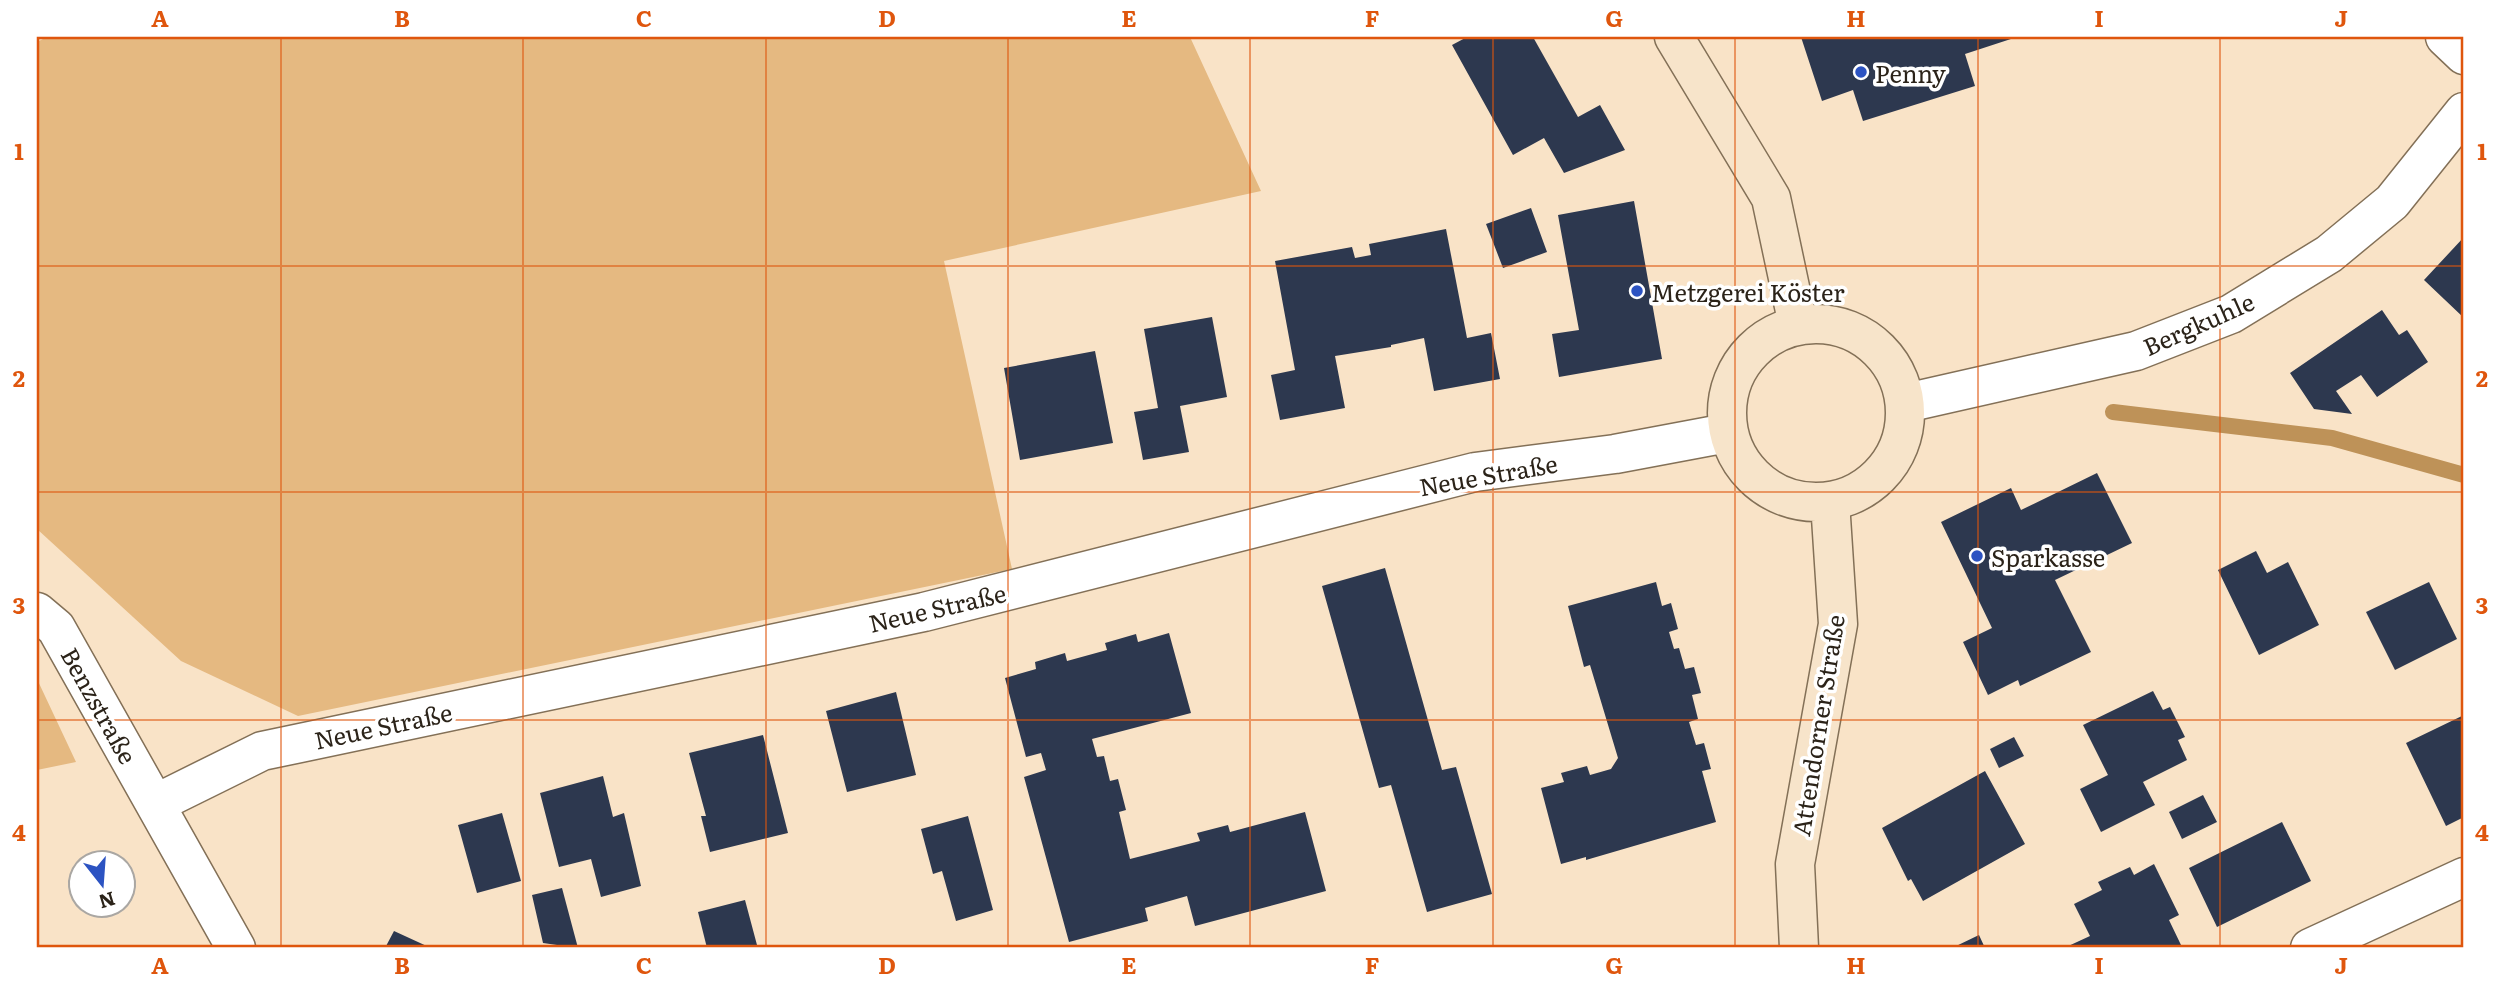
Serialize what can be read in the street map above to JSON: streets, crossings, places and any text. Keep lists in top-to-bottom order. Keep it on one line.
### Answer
{"streets":{"street":["Bergkuhle","Neue Straße","Benzstraße","Attendorner Straße"]},"crossings":[["Bergkuhle","Neue Straße"],["Bergkuhle","Attendorner Straße"],["Neue Straße","Benzstraße"],["Neue Straße","Attendorner Straße"]],"places":["Penny","Metzgerei Köster","Sparkasse"],"north":"bottom","grid":{"columns":["A","B","C","D","E","F","G","H","I","J"],"rows":["1","2","3","4"]}}
